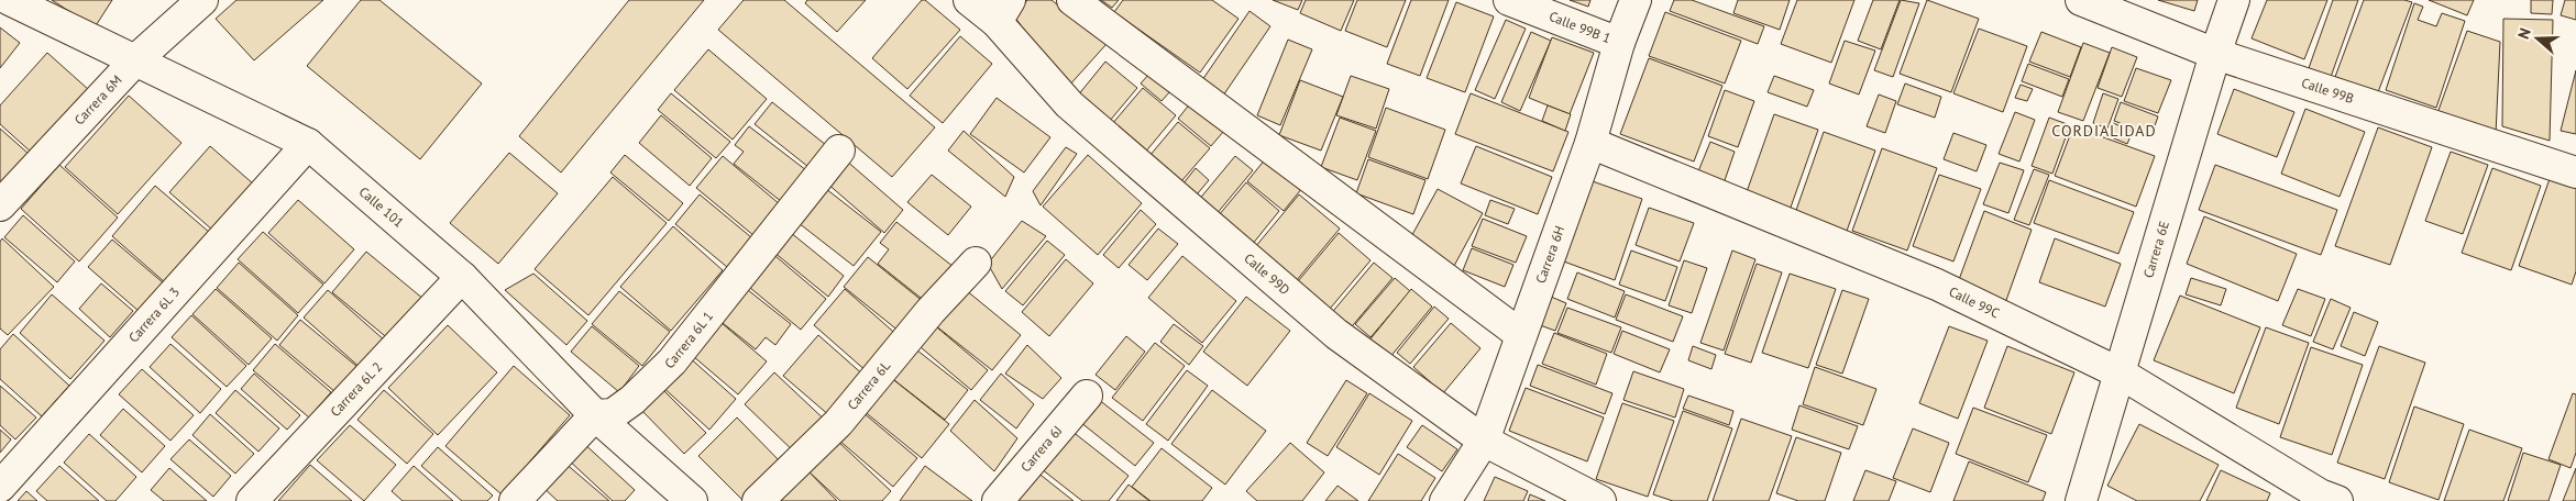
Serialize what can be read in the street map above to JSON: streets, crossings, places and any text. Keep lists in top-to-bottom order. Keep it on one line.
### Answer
{"streets":{"street":["Calle 99B 1","Calle 99B","Carrera 6M","Calle 101","Carrera 6E","Carrera 6H","Calle 99D","Calle 99C","Carrera 6L 3","Carrera 6L 1","Carrera 6L","Carrera 6L 2","Carrera 6J"]},"crossings":[["Calle 99B 1","Carrera 6H"],["Calle 99B","Carrera 6E"],["Carrera 6M","Calle 101"],["Calle 101","Carrera 6L 3"],["Calle 101","Carrera 6L 1"],["Calle 101","Carrera 6L 2"],["Carrera 6E","Calle 99C"],["Carrera 6H","Calle 99D"],["Carrera 6H","Calle 99C"]],"districts":["CORDIALIDAD"],"north":"left"}
